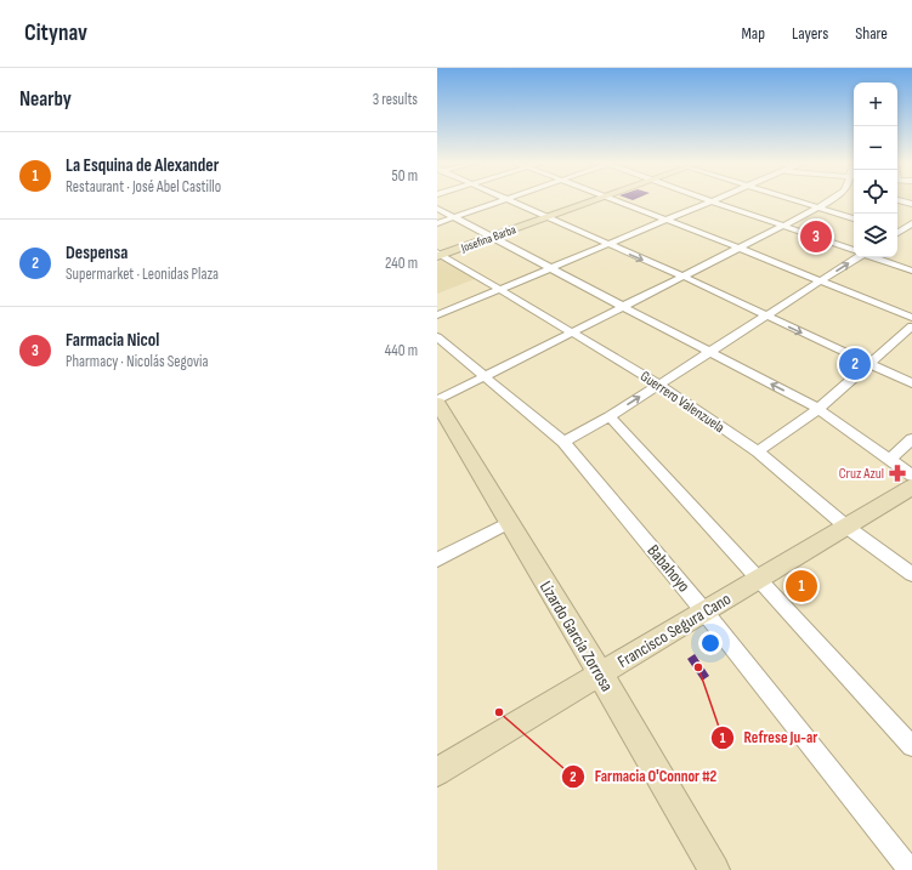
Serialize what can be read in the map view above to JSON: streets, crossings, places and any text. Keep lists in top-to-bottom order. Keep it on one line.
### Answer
{"streets":{"street":["Josefina Barba","Guerrero Valenzuela","Babahoyo","Francisco Segura Cano","Lizardo García Zorrosa"]},"crossings":[["Josefina Barba","Guerrero Valenzuela"],["Guerrero Valenzuela","Francisco Segura Cano"],["Babahoyo","Francisco Segura Cano"],["Francisco Segura Cano","Lizardo García Zorrosa"]],"places":{"pharmacy":["Cruz Azul"],"other":["Refrese Ju-ar","Farmacia O'Connor #2"]},"page":{"header":"Citynav","nav":["Map","Layers","Share"],"heading":["Nearby","3 results"],"map_buttons":["+","−"],"list":[{"mark":"1","name":"La Esquina de Alexander","note":"Restaurant · José Abel Castillo","value":"50 m"},{"mark":"2","name":"Despensa","note":"Supermarket · Leonidas Plaza","value":"240 m"},{"mark":"3","name":"Farmacia Nicol","note":"Pharmacy · Nicolás Segovia","value":"440 m"}],"pins":["3","2","1"]}}
